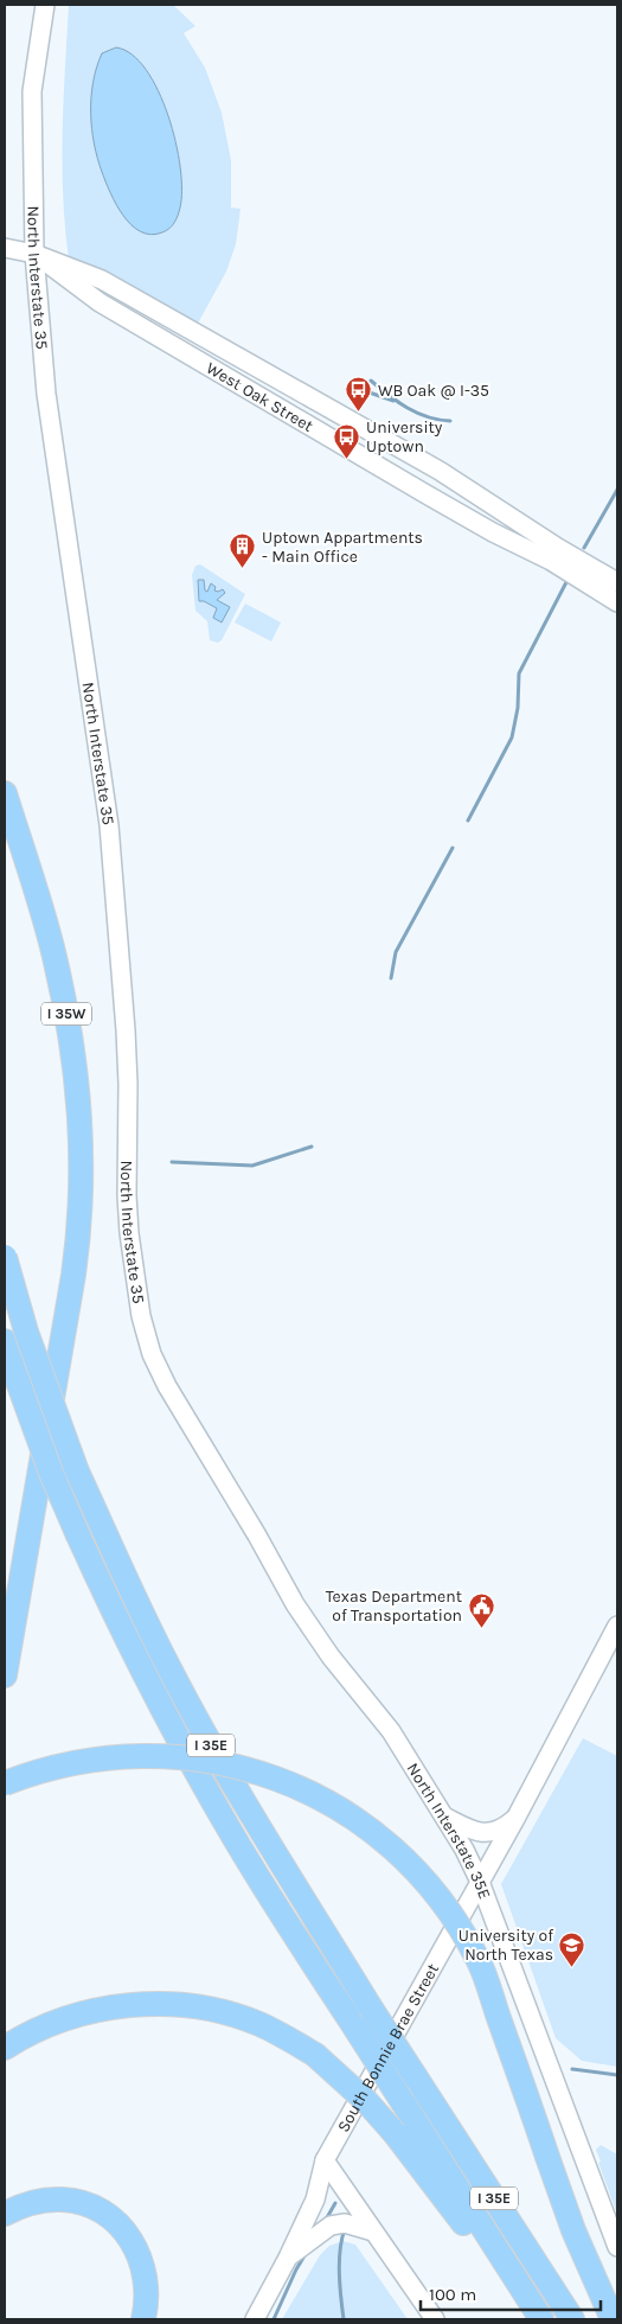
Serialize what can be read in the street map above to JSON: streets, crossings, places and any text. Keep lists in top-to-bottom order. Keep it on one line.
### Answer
{"streets":{"highway":["I 35W","I 35E"],"main road":["North Interstate 35","West Oak Street","North Interstate 35E","South Bonnie Brae Street"]},"crossings":[["North Interstate 35","West Oak Street"],["North Interstate 35","North Interstate 35E"],["North Interstate 35E","South Bonnie Brae Street"]],"places":{"bus stop":["WB Oak @ I-35","University Uptown"],"building":["Uptown Appartments - Main Office"],"public building":["Texas Department of Transportation"],"school or university":["University of North Texas"]},"scale_bar":"100 m"}
